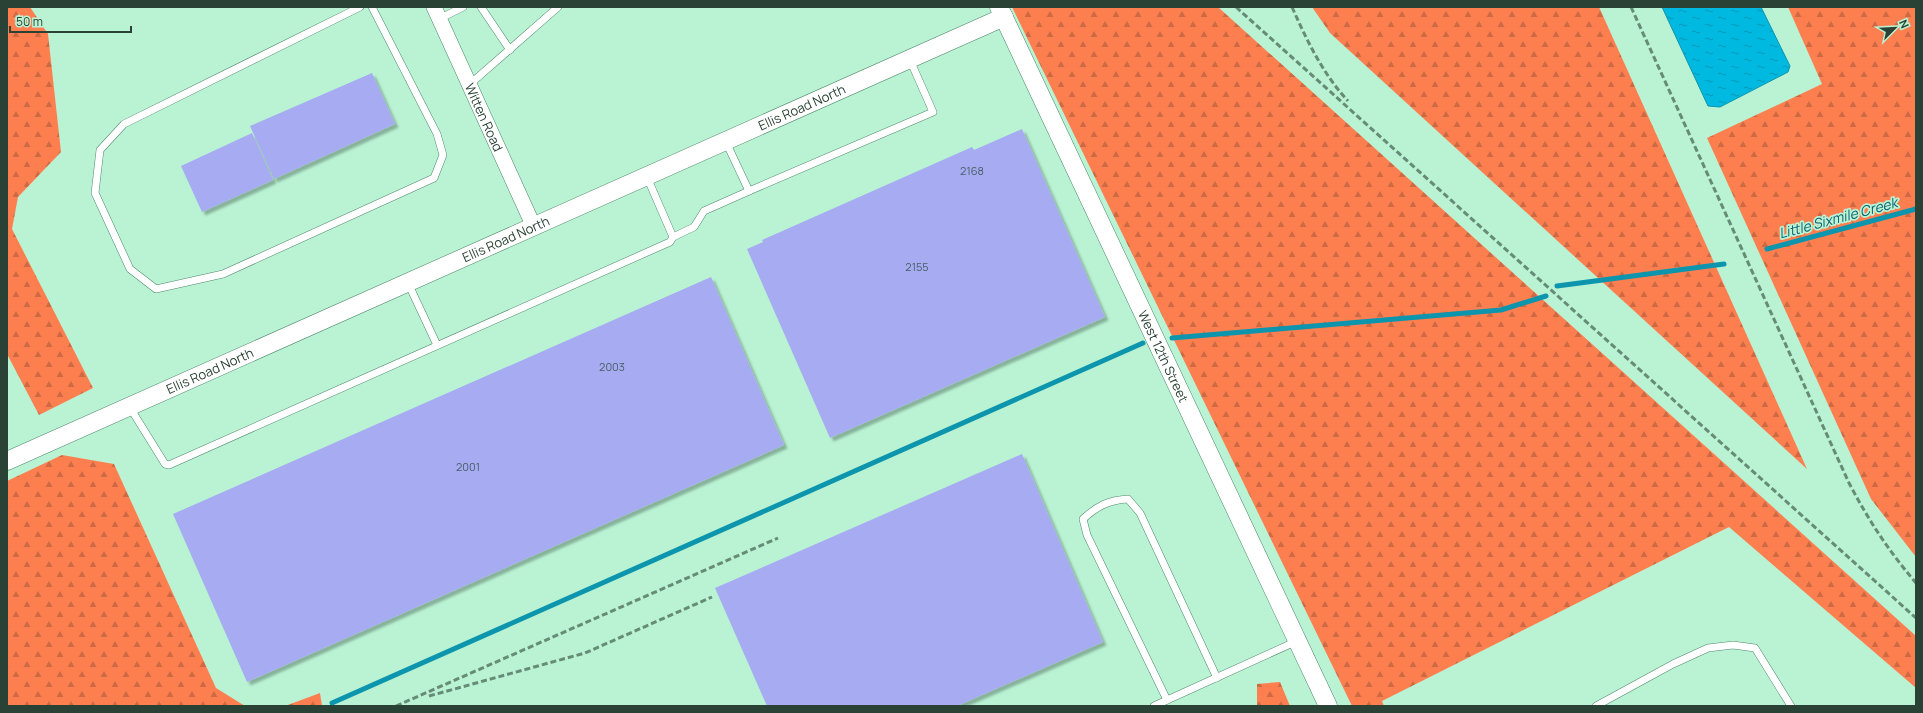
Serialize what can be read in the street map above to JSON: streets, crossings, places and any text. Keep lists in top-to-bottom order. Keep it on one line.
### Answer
{"streets":{"street":["Ellis Road North","Witten Road","West 12th Street"]},"crossings":[["Ellis Road North","Witten Road"],["Ellis Road North","West 12th Street"]],"water":["Little Sixmile Creek"],"house_numbers":["2168","2155","2003","2001"],"scale_bar":"50 m","north":"top right"}
